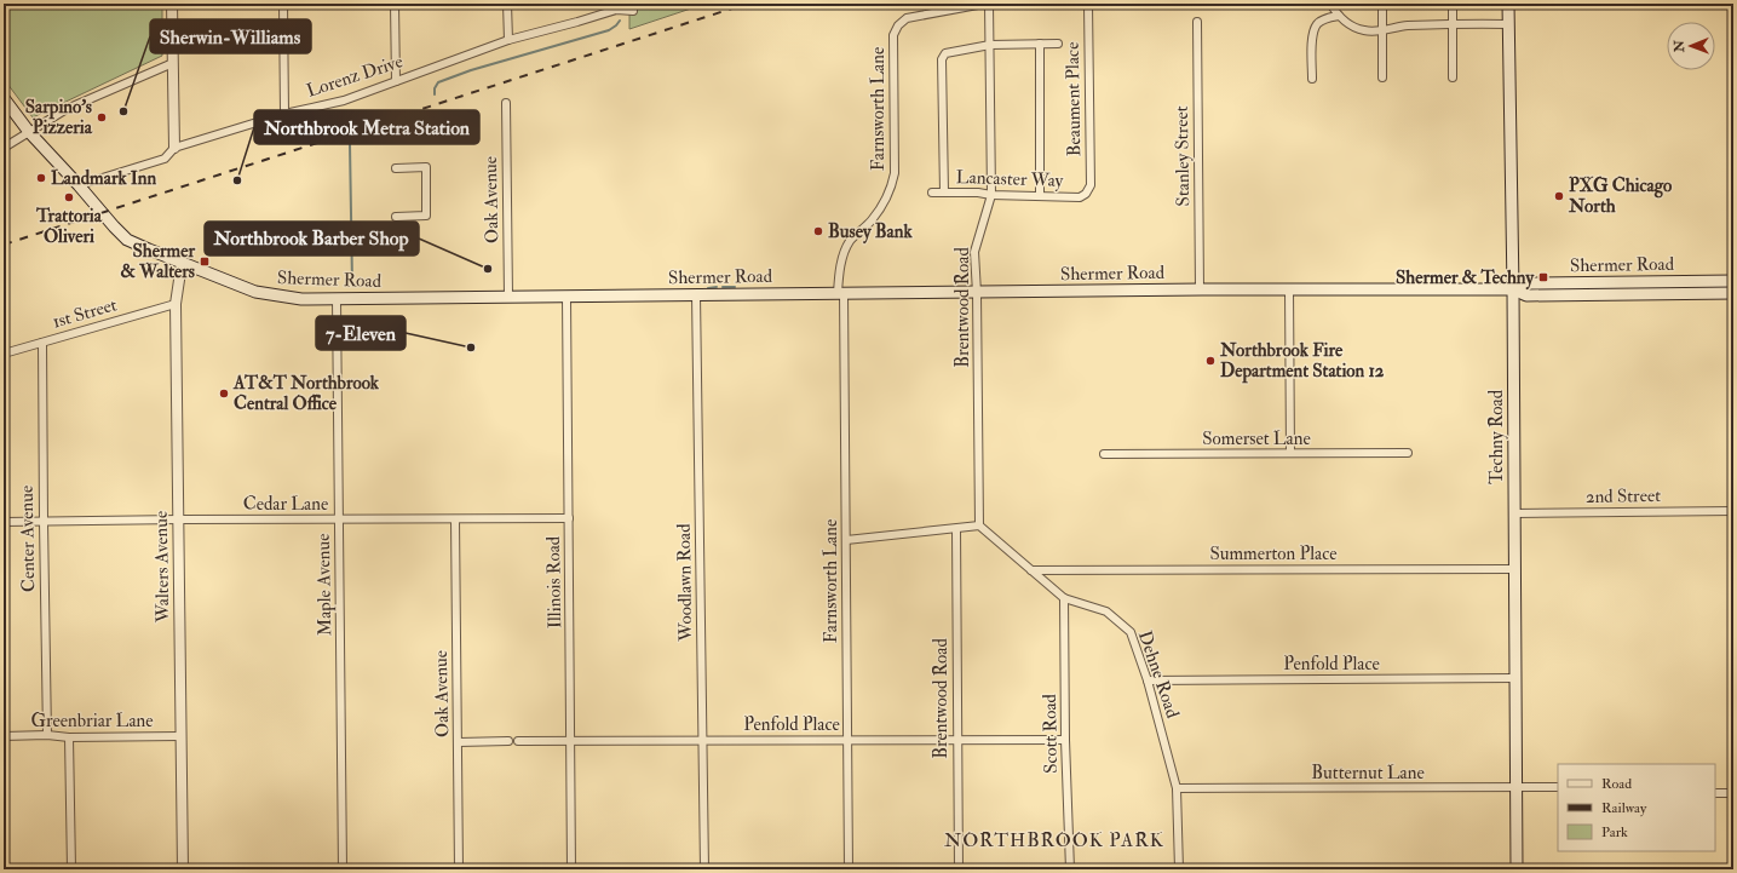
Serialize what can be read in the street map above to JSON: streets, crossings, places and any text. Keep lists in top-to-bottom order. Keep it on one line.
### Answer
{"streets":{"main road":["Shermer Road","Techny Road"],"street":["Lorenz Drive","Beaument Place","Farnsworth Lane","Stanley Street","Lancaster Way","Oak Avenue","Brentwood Road","1st Street","Somerset Lane","2nd Street","Cedar Lane","Center Avenue","Summerton Place","Walters Avenue","Illinois Road","Woodlawn Road","Maple Avenue","Penfold Place","Dehne Road","Greenbriar Lane","Scott Road","Butternut Lane"]},"crossings":[["Lorenz Drive","Shermer Road"],["Beaument Place","Lancaster Way"],["Farnsworth Lane","Shermer Road"],["Farnsworth Lane","Penfold Place"],["Stanley Street","Shermer Road"],["Lancaster Way","Brentwood Road"],["Oak Avenue","Shermer Road"],["Oak Avenue","Cedar Lane"],["Shermer Road","Brentwood Road"],["Shermer Road","Techny Road"],["Shermer Road","Walters Avenue"],["Shermer Road","Illinois Road"],["Shermer Road","Woodlawn Road"],["Shermer Road","Maple Avenue"],["Brentwood Road","Penfold Place"],["Brentwood Road","Dehne Road"],["1st Street","Center Avenue"],["1st Street","Walters Avenue"],["Techny Road","2nd Street"],["Techny Road","Summerton Place"],["Techny Road","Penfold Place"],["Techny Road","Butternut Lane"],["Cedar Lane","Center Avenue"],["Cedar Lane","Walters Avenue"],["Cedar Lane","Illinois Road"],["Cedar Lane","Maple Avenue"],["Center Avenue","Greenbriar Lane"],["Summerton Place","Dehne Road"],["Walters Avenue","Greenbriar Lane"],["Illinois Road","Penfold Place"],["Woodlawn Road","Penfold Place"],["Penfold Place","Dehne Road"],["Penfold Place","Scott Road"],["Dehne Road","Scott Road"],["Dehne Road","Butternut Lane"]],"districts":["NORTHBROOK PARK"],"places":{"other":["Sherwin-Williams","Sarpino's Pizzeria","Landmark Inn","Northbrook Metra Station","PXG Chicago North","Trattoria Oliveri","Busey Bank","Northbrook Barber Shop","7-Eleven","Northbrook Fire Department Station 12","AT&T Northbrook Central Office"],"transit":["Shermer & Walters","Shermer & Techny"]},"legend":["Road","Railway","Park"],"north":"left"}
